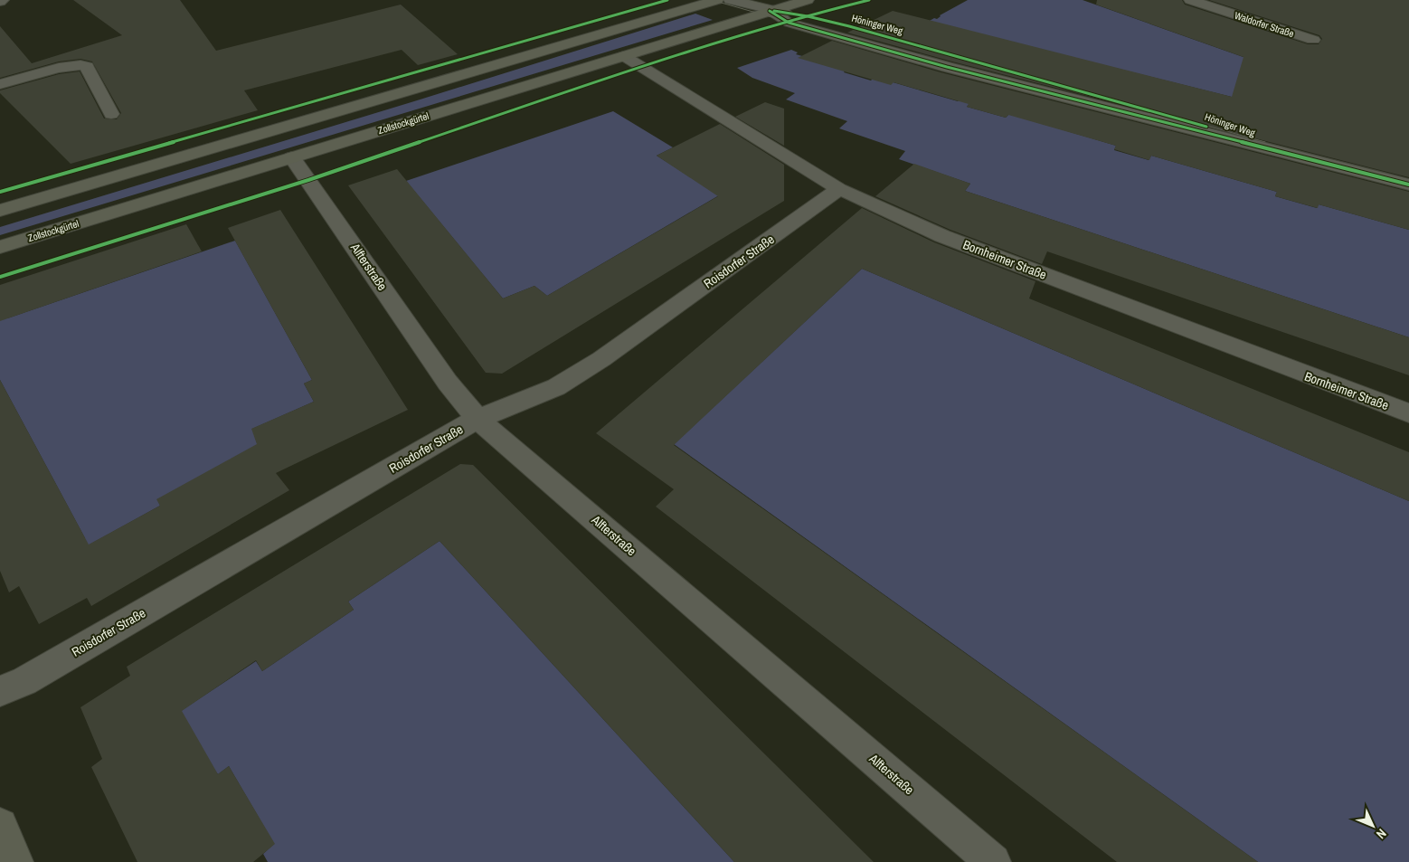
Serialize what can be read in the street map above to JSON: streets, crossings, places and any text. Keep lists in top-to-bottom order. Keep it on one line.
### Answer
{"streets":{"main road":["Zollstockgürtel"],"street":["Höninger Weg","Waldorfer Straße","Bornheimer Straße","Roisdorfer Straße","Alfterstraße"]},"crossings":[["Höninger Weg","Zollstockgürtel"],["Zollstockgürtel","Bornheimer Straße"],["Zollstockgürtel","Alfterstraße"],["Bornheimer Straße","Roisdorfer Straße"],["Roisdorfer Straße","Alfterstraße"]],"north":"bottom right"}
